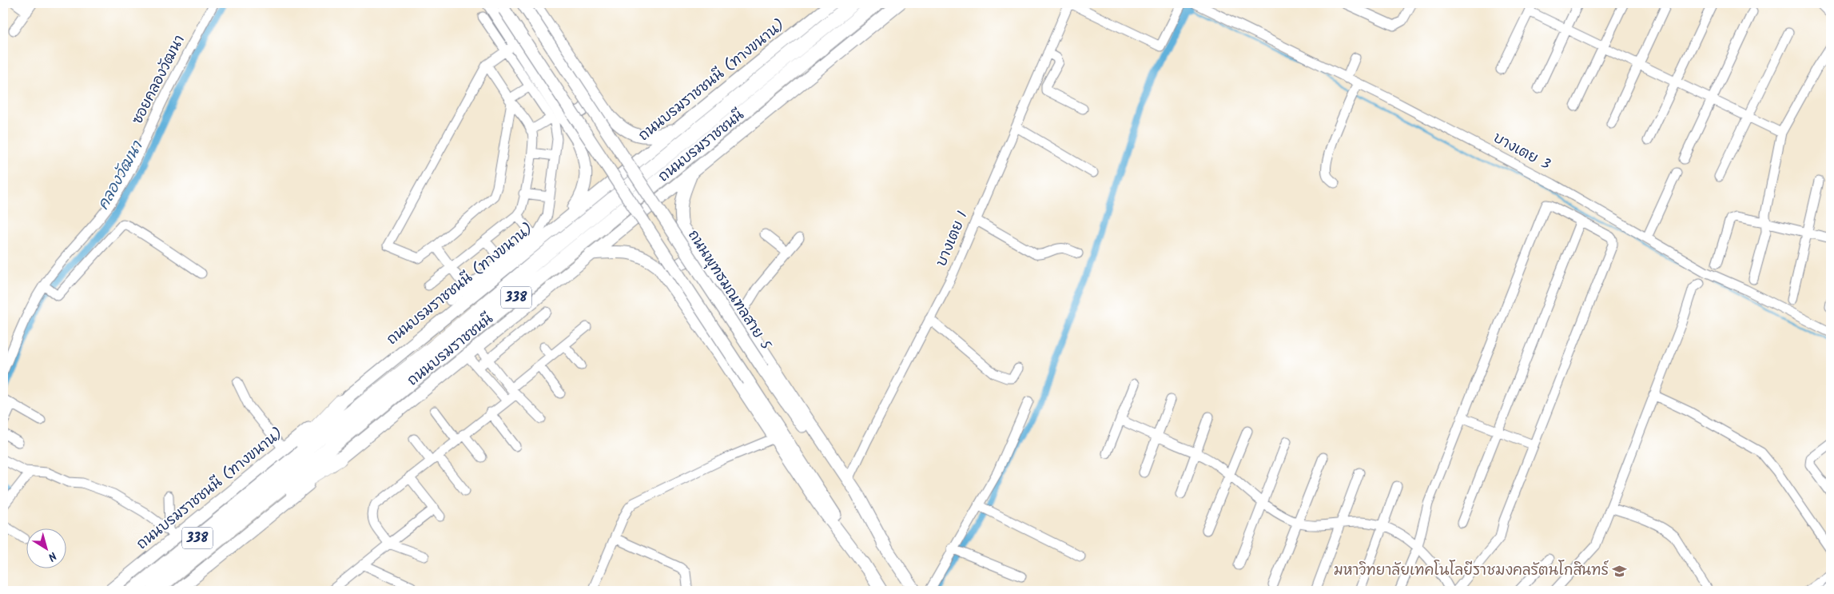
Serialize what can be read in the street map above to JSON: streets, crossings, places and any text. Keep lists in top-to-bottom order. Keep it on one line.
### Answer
{"streets":{"highway":["ถนนบรมราชชนนี","338"],"main road":["ถนนบรมราชชนนี (ทางขนาน)","ถนนพุทธมณฑลสาย 5"],"street":["ซอยคลองวัฒนา","บางเตย 3","บางเตย 1"]},"water":["คลองวัฒนา"],"places":{"school or university":["มหาวิทยาลัยเทคโนโลยีราชมงคลรัตนโกสินทร์"]},"north":"bottom right"}
